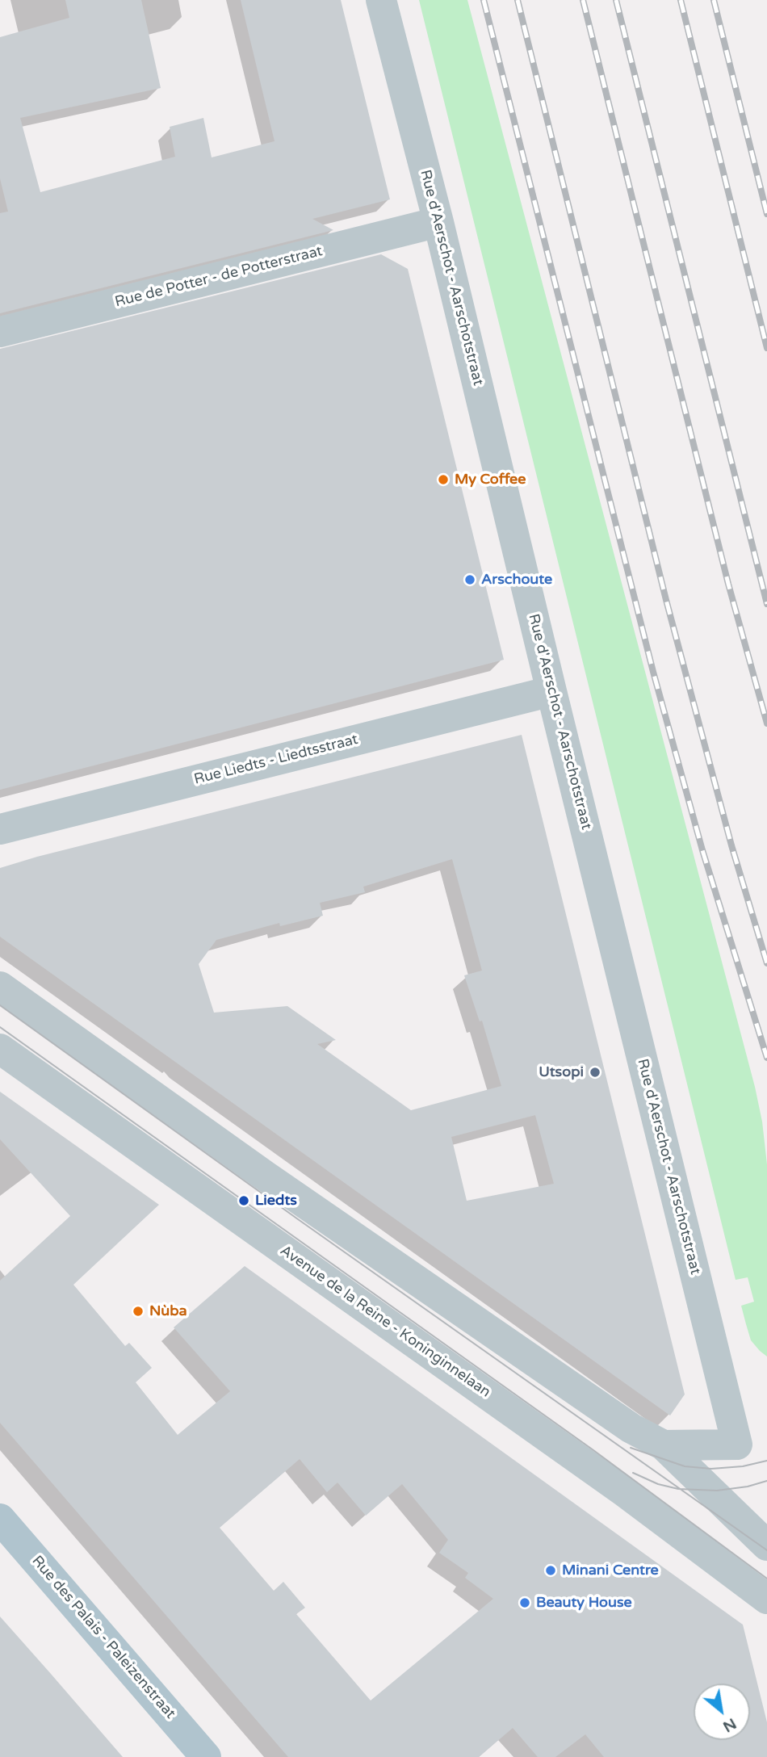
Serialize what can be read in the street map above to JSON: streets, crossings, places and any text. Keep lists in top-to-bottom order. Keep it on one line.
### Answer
{"streets":{"main road":["Rue des Palais - Paleizenstraat"],"street":["Rue de Potter - de Potterstraat","Rue d'Aerschot - Aarschotstraat","Rue Liedts - Liedtsstraat","Avenue de la Reine - Koninginnelaan"]},"crossings":[["Rue de Potter - de Potterstraat","Rue d'Aerschot - Aarschotstraat"],["Rue d'Aerschot - Aarschotstraat","Rue Liedts - Liedtsstraat"]],"places":["My Coffee","Arschoute","Utsopi","Liedts","Nùba","Minani Centre","Beauty House"],"north":"bottom right"}
